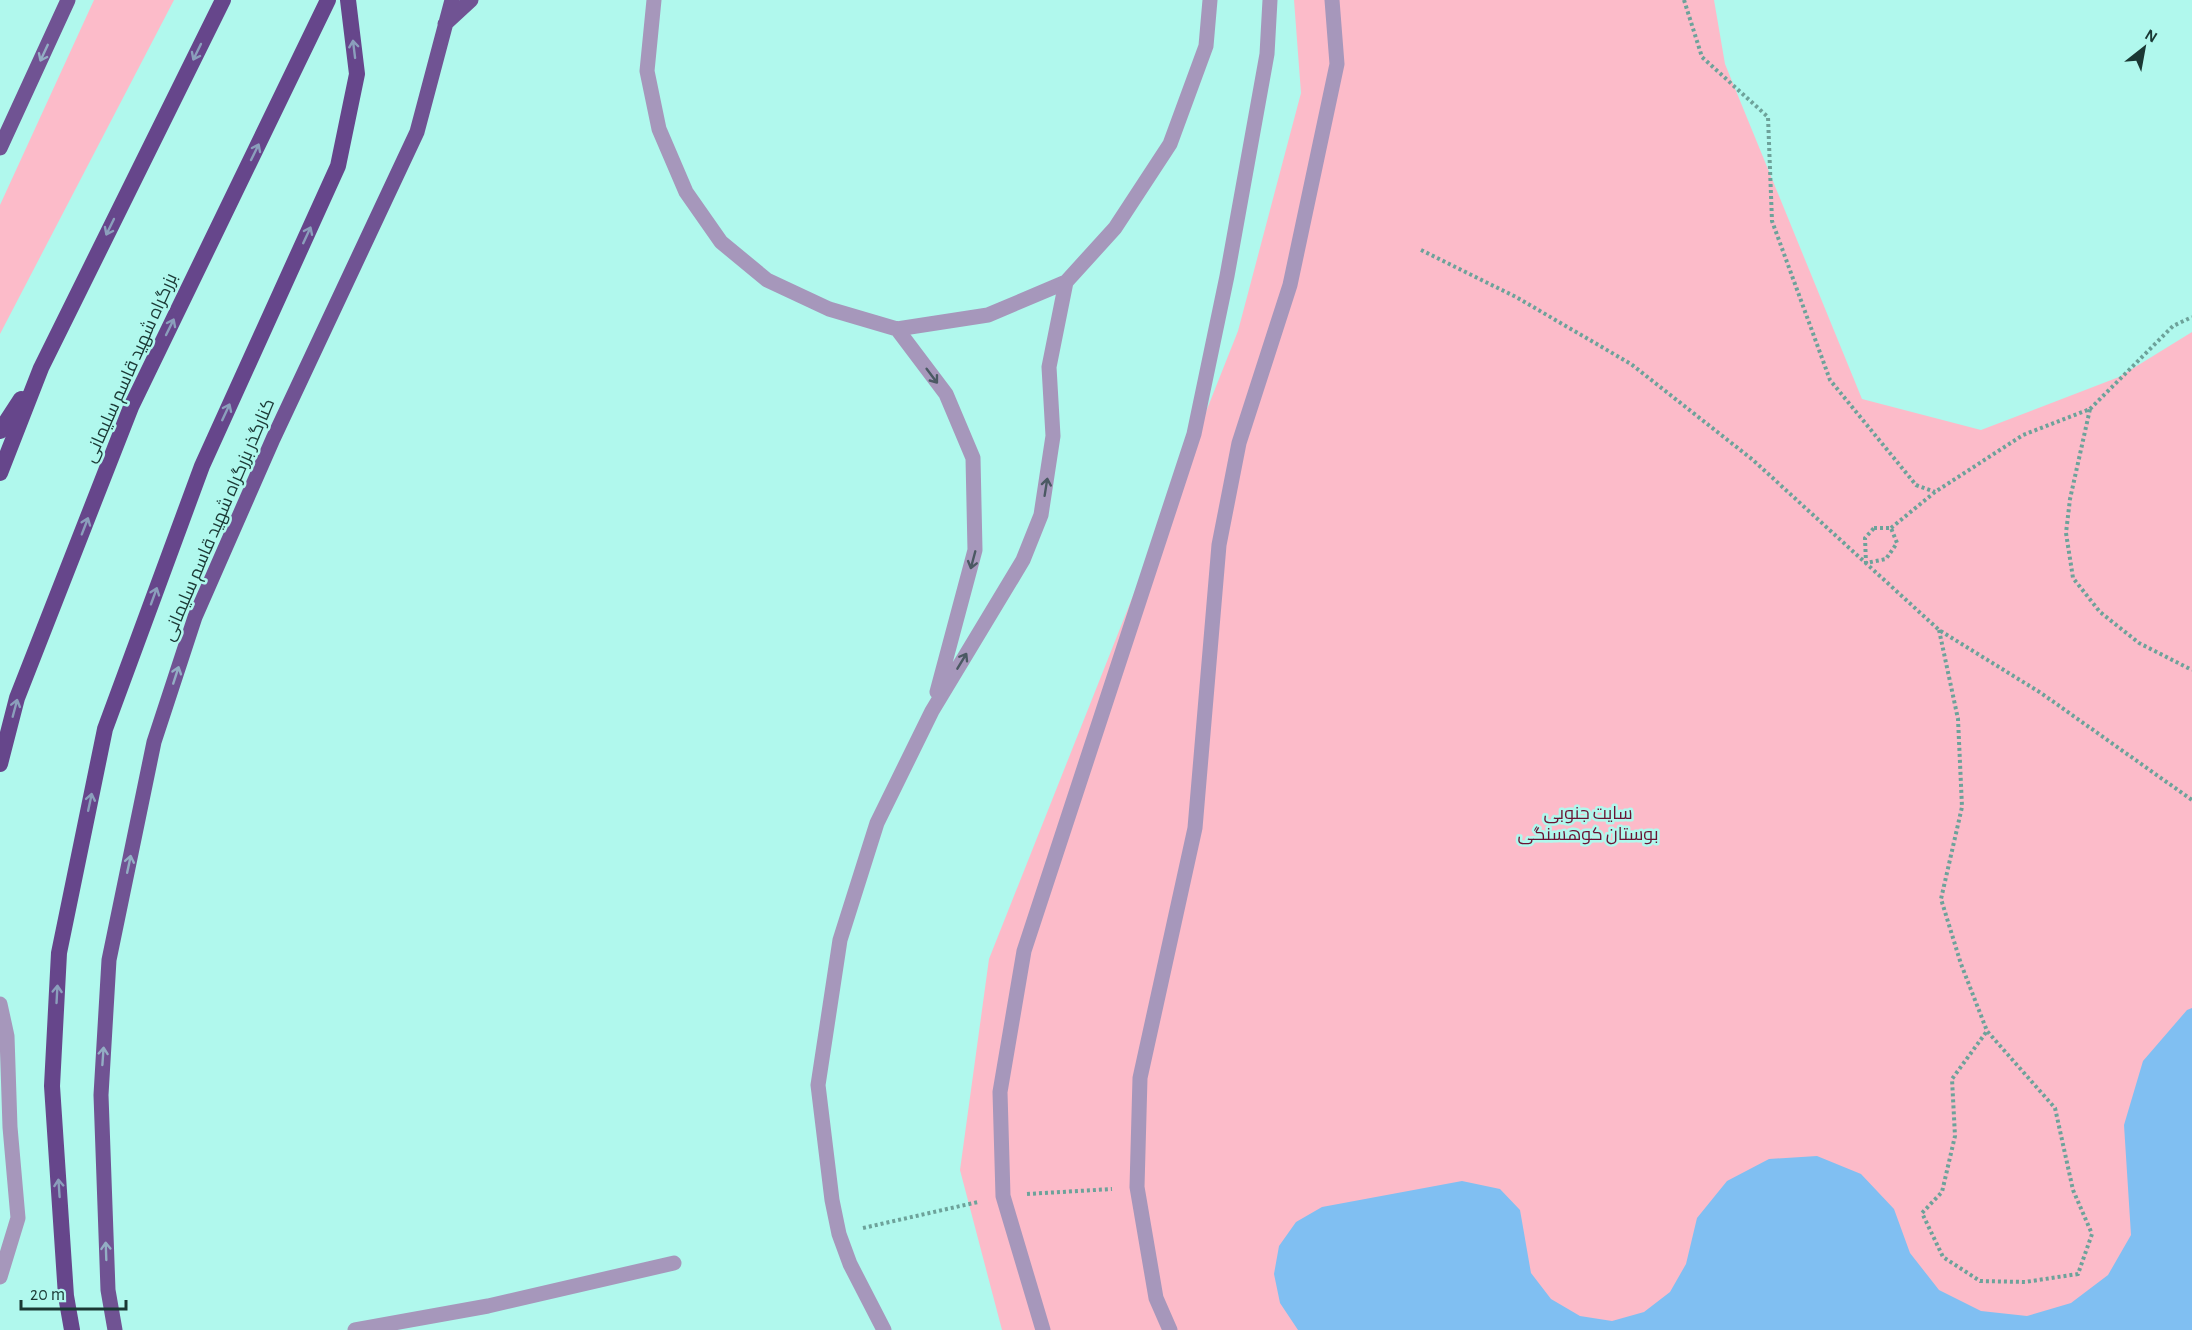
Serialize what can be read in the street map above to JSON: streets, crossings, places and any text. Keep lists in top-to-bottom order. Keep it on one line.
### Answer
{"streets":{"highway":["بزرگراه شهید قاسم سلیمانی"],"main road":["کنارگذر بزرگراه شهید قاسم سلیمانی"]},"one_way":["کنارگذر بزرگراه شهید قاسم سلیمانی"],"parks":["سایت جنوبی بوستان کوهسنگی"],"scale_bar":"20 m","north":"top right"}
